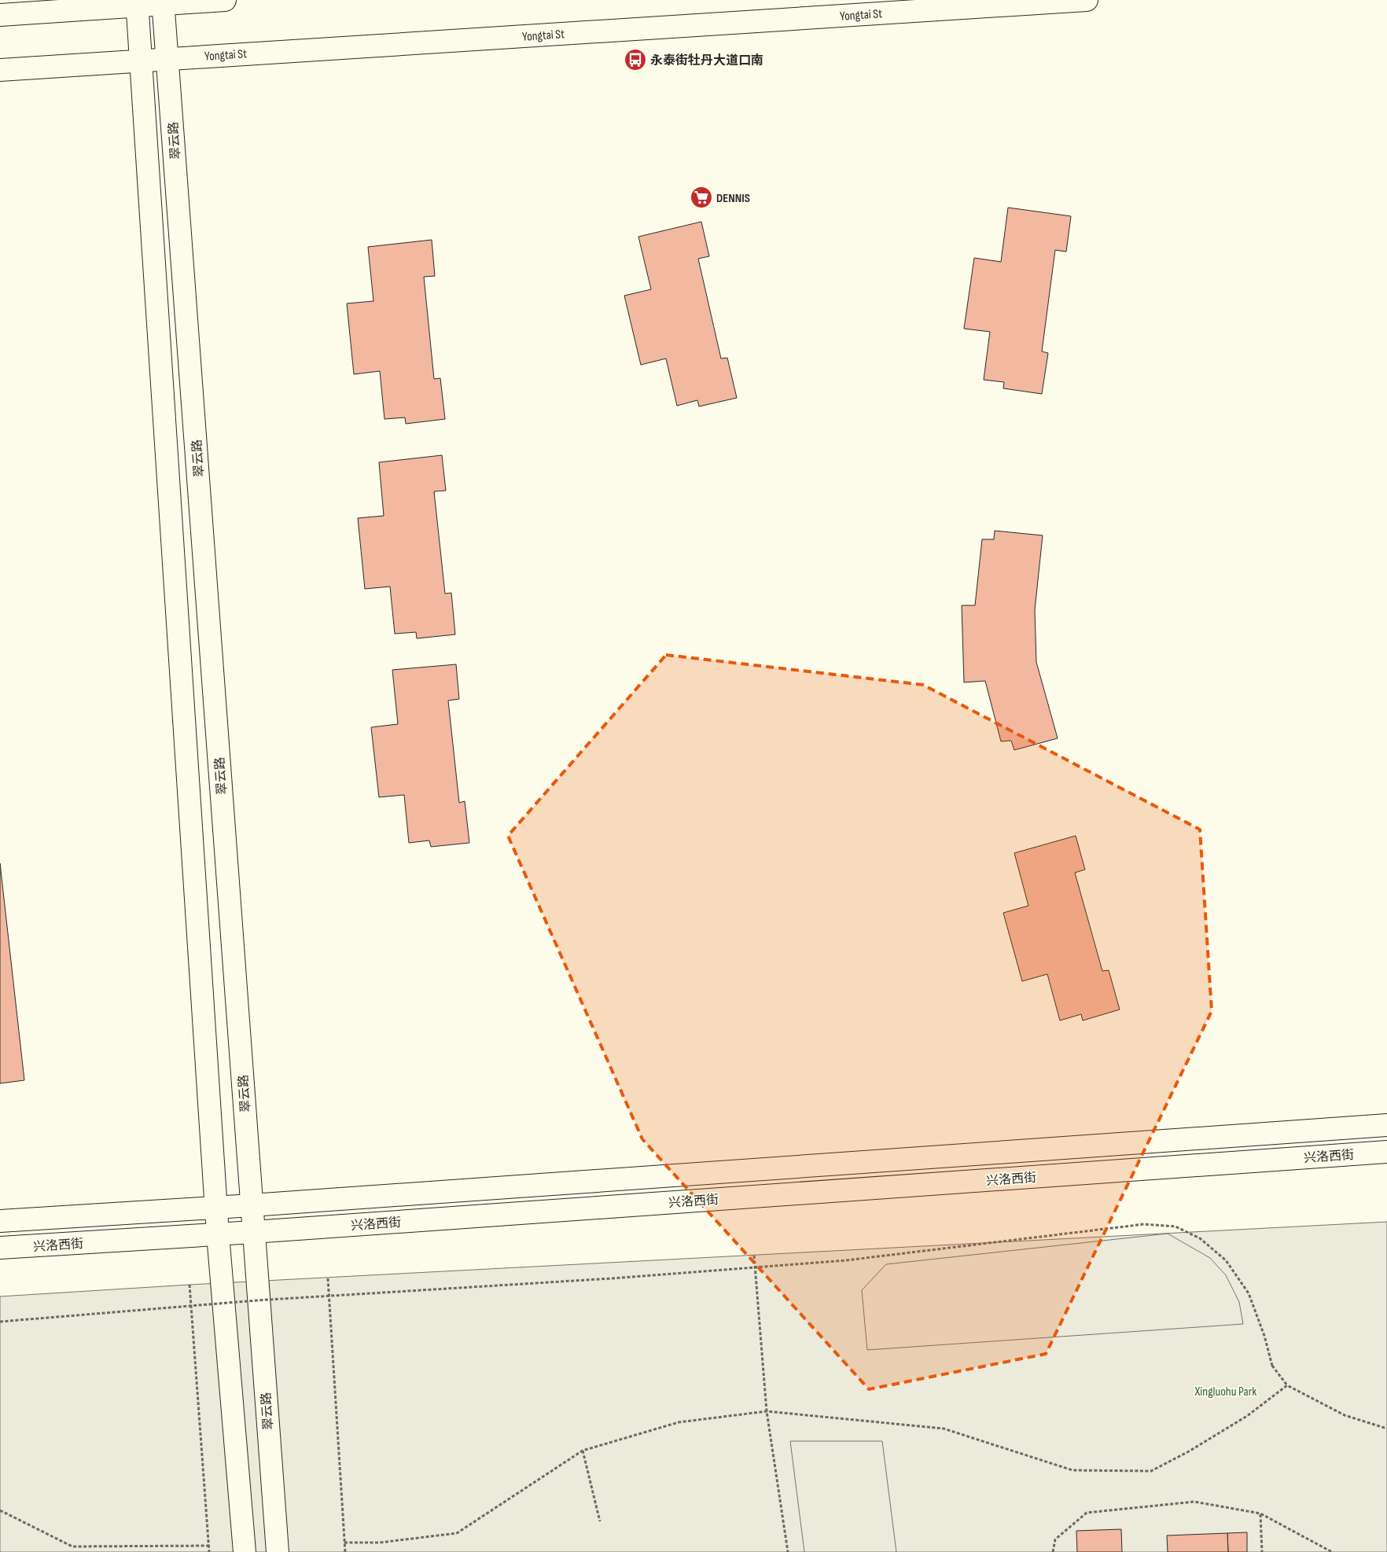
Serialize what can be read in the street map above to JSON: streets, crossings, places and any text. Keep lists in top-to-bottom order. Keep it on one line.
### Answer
{"streets":{"street":["Yongtai St","翠云路","兴洛西街"]},"crossings":[["Yongtai St","翠云路"],["翠云路","兴洛西街"]],"parks":["Xingluohu Park"],"places":{"bus stop":["永泰街牡丹大道口南"],"supermarket":["DENNIS"]}}
